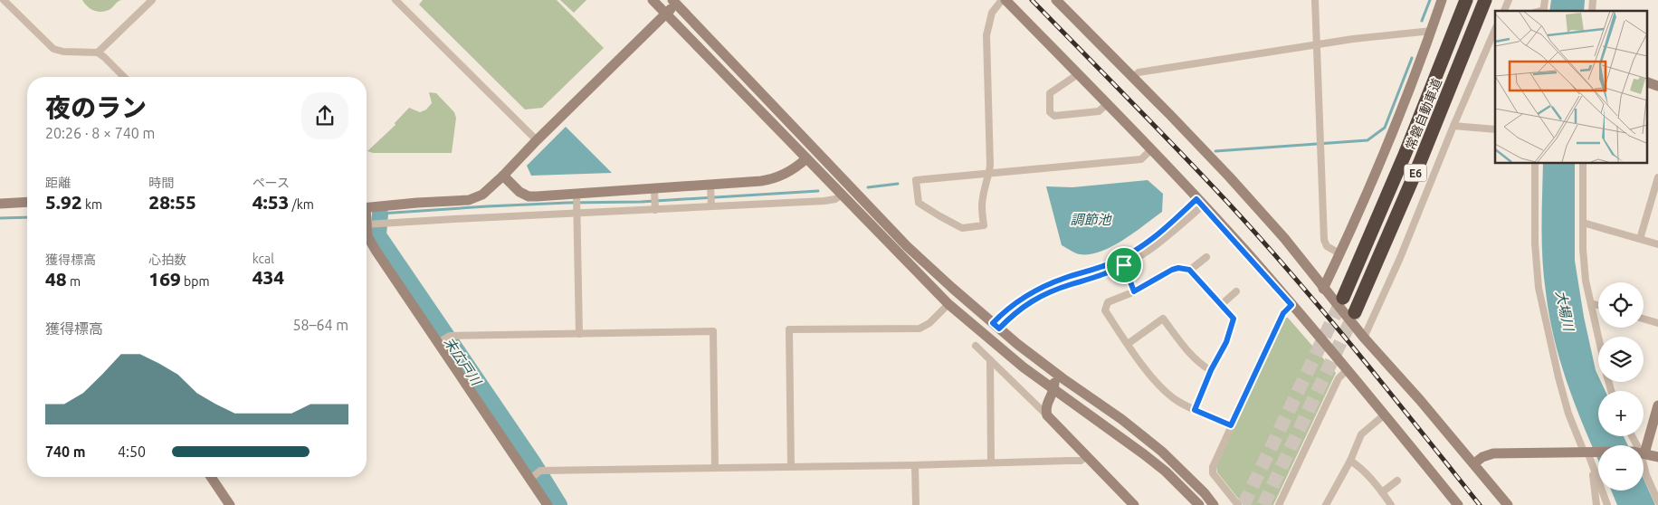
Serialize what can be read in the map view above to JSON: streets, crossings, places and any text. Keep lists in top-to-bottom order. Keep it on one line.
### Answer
{"streets":{"highway":["常磐自動車道","E6"]},"water":["調節池","大場川","末広戸川"],"page":{"heading":["夜のラン","20:26 · 8 × 740 m"],"stats":[["距離","5.92 km"],["時間","28:55"],["ペース","4:53 /km"],["獲得標高","48 m"],["心拍数","169 bpm"],["kcal","434"]],"map_buttons":["+","−"],"chart":["獲得標高","58–64 m"],"list":[{"name":"740 m","note":"4:50"}]}}
